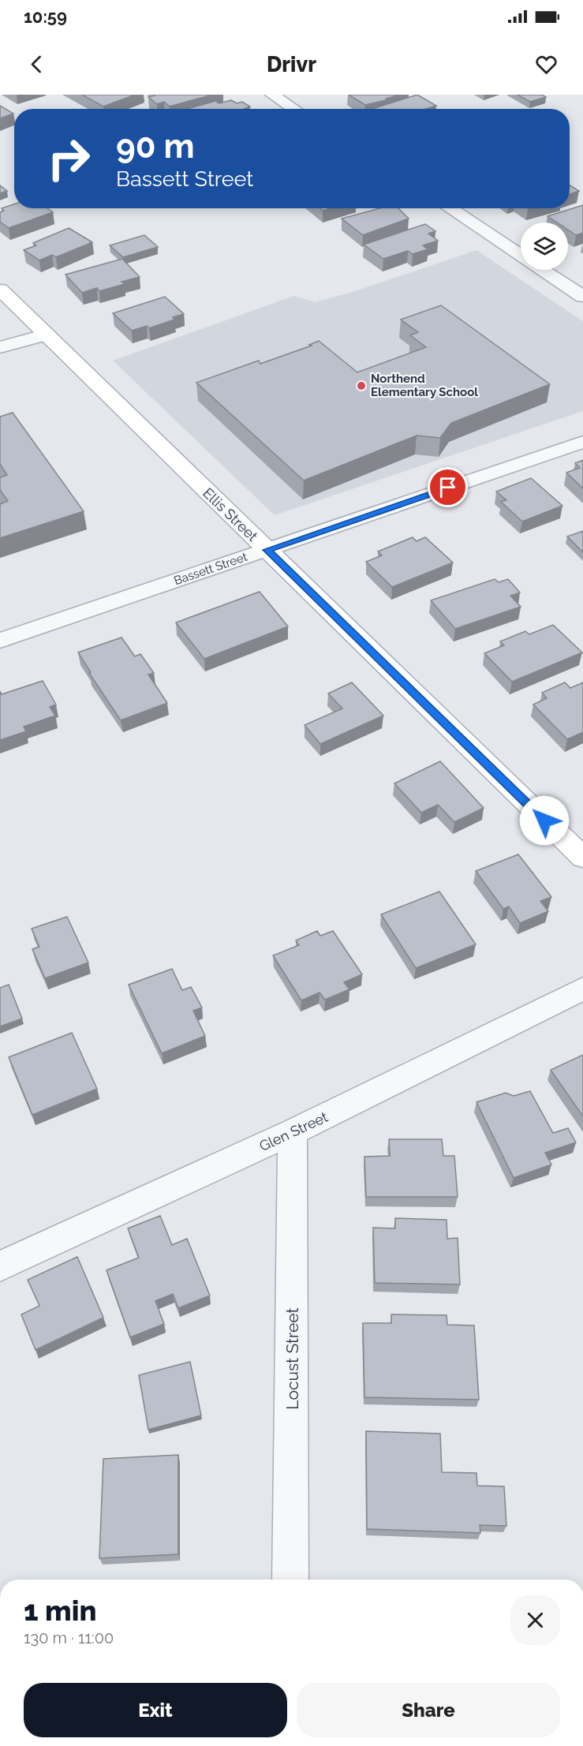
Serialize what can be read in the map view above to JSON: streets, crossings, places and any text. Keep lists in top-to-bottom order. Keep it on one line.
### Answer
{"streets":{"street":["Ellis Street","Bassett Street","Glen Street","Locust Street"]},"crossings":[["Ellis Street","Bassett Street"],["Glen Street","Locust Street"]],"places":["Northend Elementary School"],"page":{"status":"10:59","header":"Drivr","turn":["90 m","Bassett Street"],"heading":["1 min","130 m · 11:00"],"buttons":["Exit","Share"]}}
